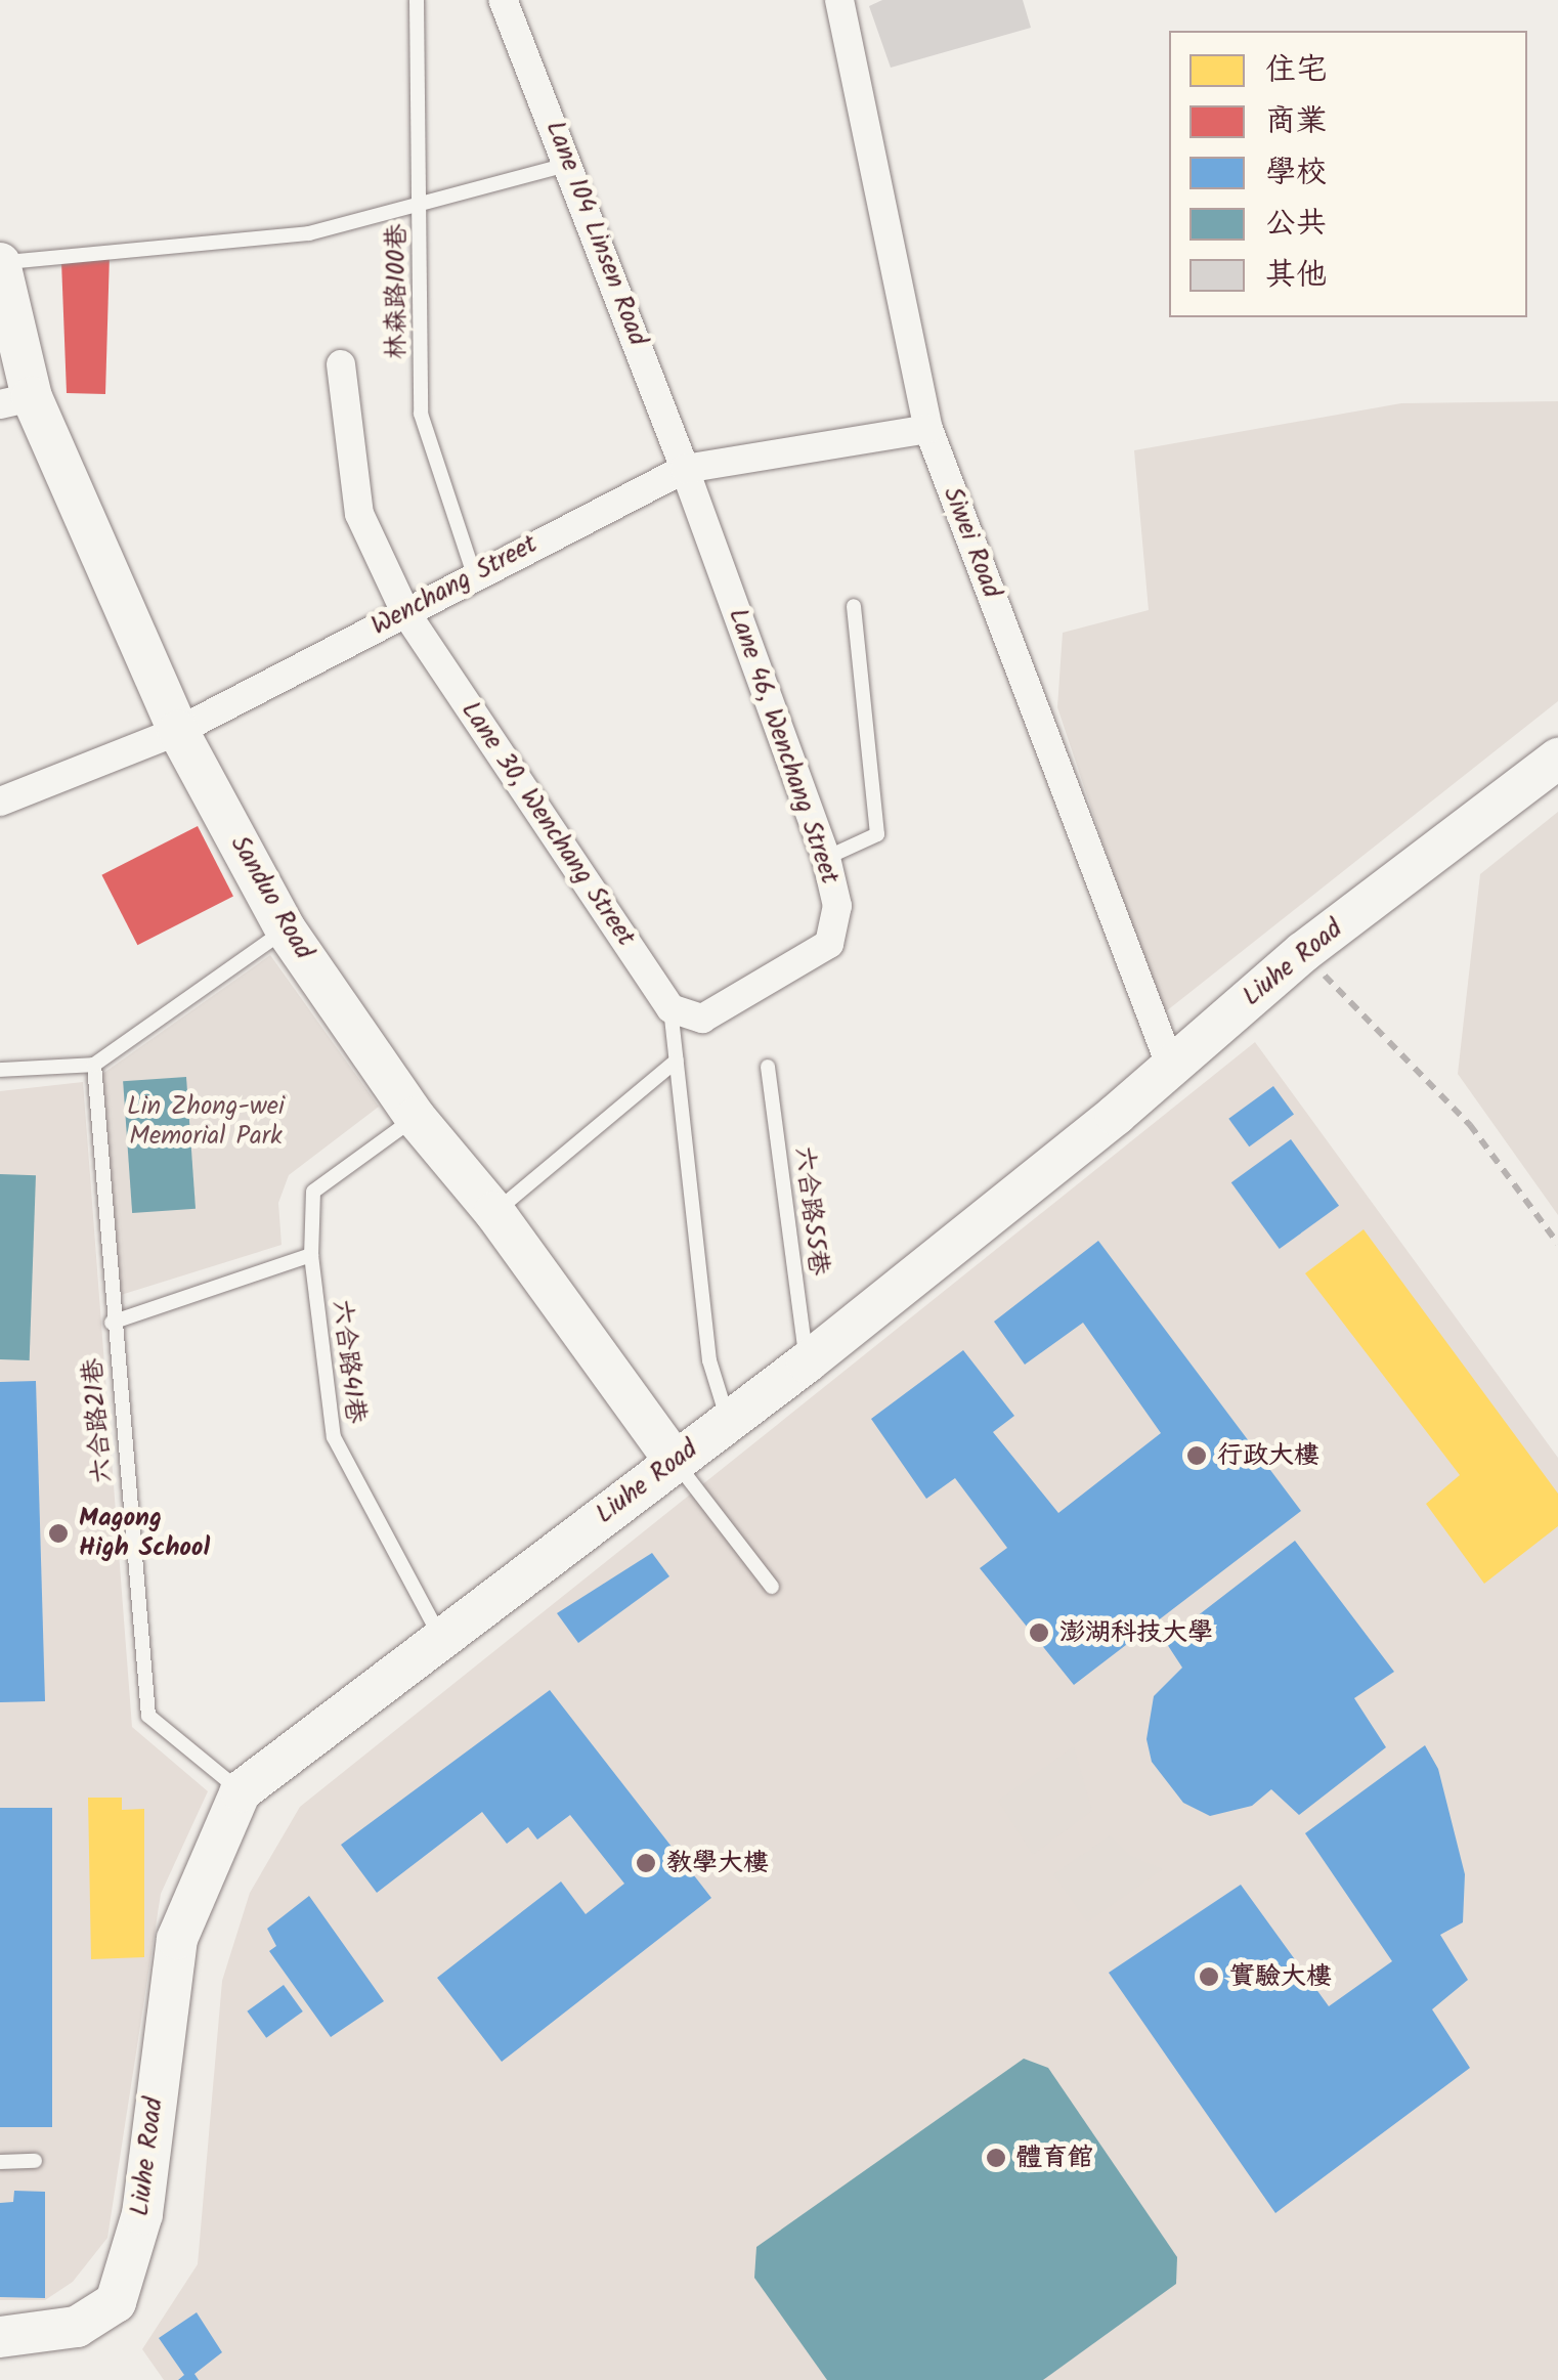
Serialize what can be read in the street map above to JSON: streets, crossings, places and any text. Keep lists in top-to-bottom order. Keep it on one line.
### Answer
{"streets":{"street":["Lane 104 Linsen Road","Siwei Road","Wenchang Street","Lane 46, Wenchang Street","Lane 30, Wenchang Street","Sanduo Road","Liuhe Road"],"lane":["林森路100巷","六合路55巷","六合路41巷","六合路21巷"]},"crossings":[["Lane 104 Linsen Road","Wenchang Street"],["Lane 104 Linsen Road","Lane 46, Wenchang Street"],["林森路100巷","Wenchang Street"],["Siwei Road","Wenchang Street"],["Siwei Road","Liuhe Road"],["Wenchang Street","Lane 46, Wenchang Street"],["Wenchang Street","Lane 30, Wenchang Street"],["Wenchang Street","Sanduo Road"],["Lane 46, Wenchang Street","Lane 30, Wenchang Street"],["Sanduo Road","Liuhe Road"],["Sanduo Road","六合路41巷"],["Liuhe Road","六合路55巷"],["Liuhe Road","六合路41巷"],["Liuhe Road","六合路21巷"]],"parks":["Lin Zhong-wei Memorial Park"],"places":["行政大樓","Magong High School","澎湖科技大學","教學大樓","實驗大樓","體育館"],"legend":["住宅","商業","學校","公共","其他"]}
